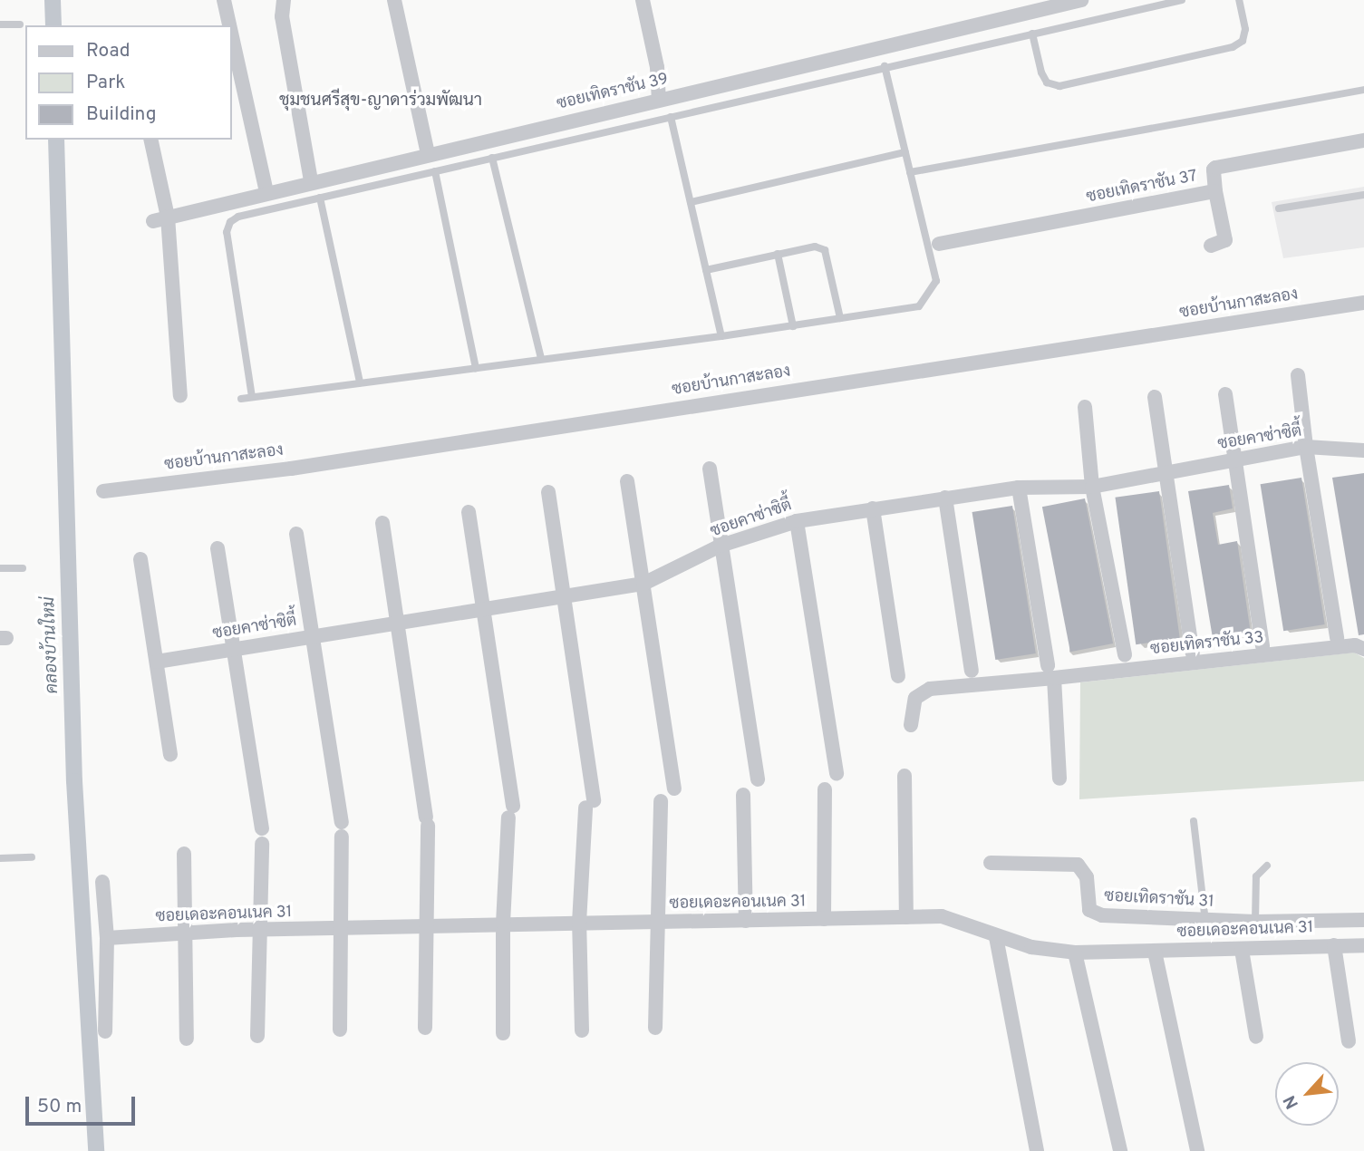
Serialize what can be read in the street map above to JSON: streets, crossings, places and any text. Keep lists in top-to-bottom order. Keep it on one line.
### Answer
{"streets":{"street":["ซอยเทิดราชัน 39","ซอยเทิดราชัน 37","ซอยบ้านกาสะลอง","ซอยคาซ่าซิตี้","ซอยเทิดราชัน 33","ซอยเทิดราชัน 31","ซอยเดอะคอนเนค 31"]},"districts":["ชุมชนศรีสุข-ญาดาร่วมพัฒนา"],"water":["คลองบ้านใหม่"],"legend":["Road","Park","Building"],"scale_bar":"50 m","north":"bottom left"}
